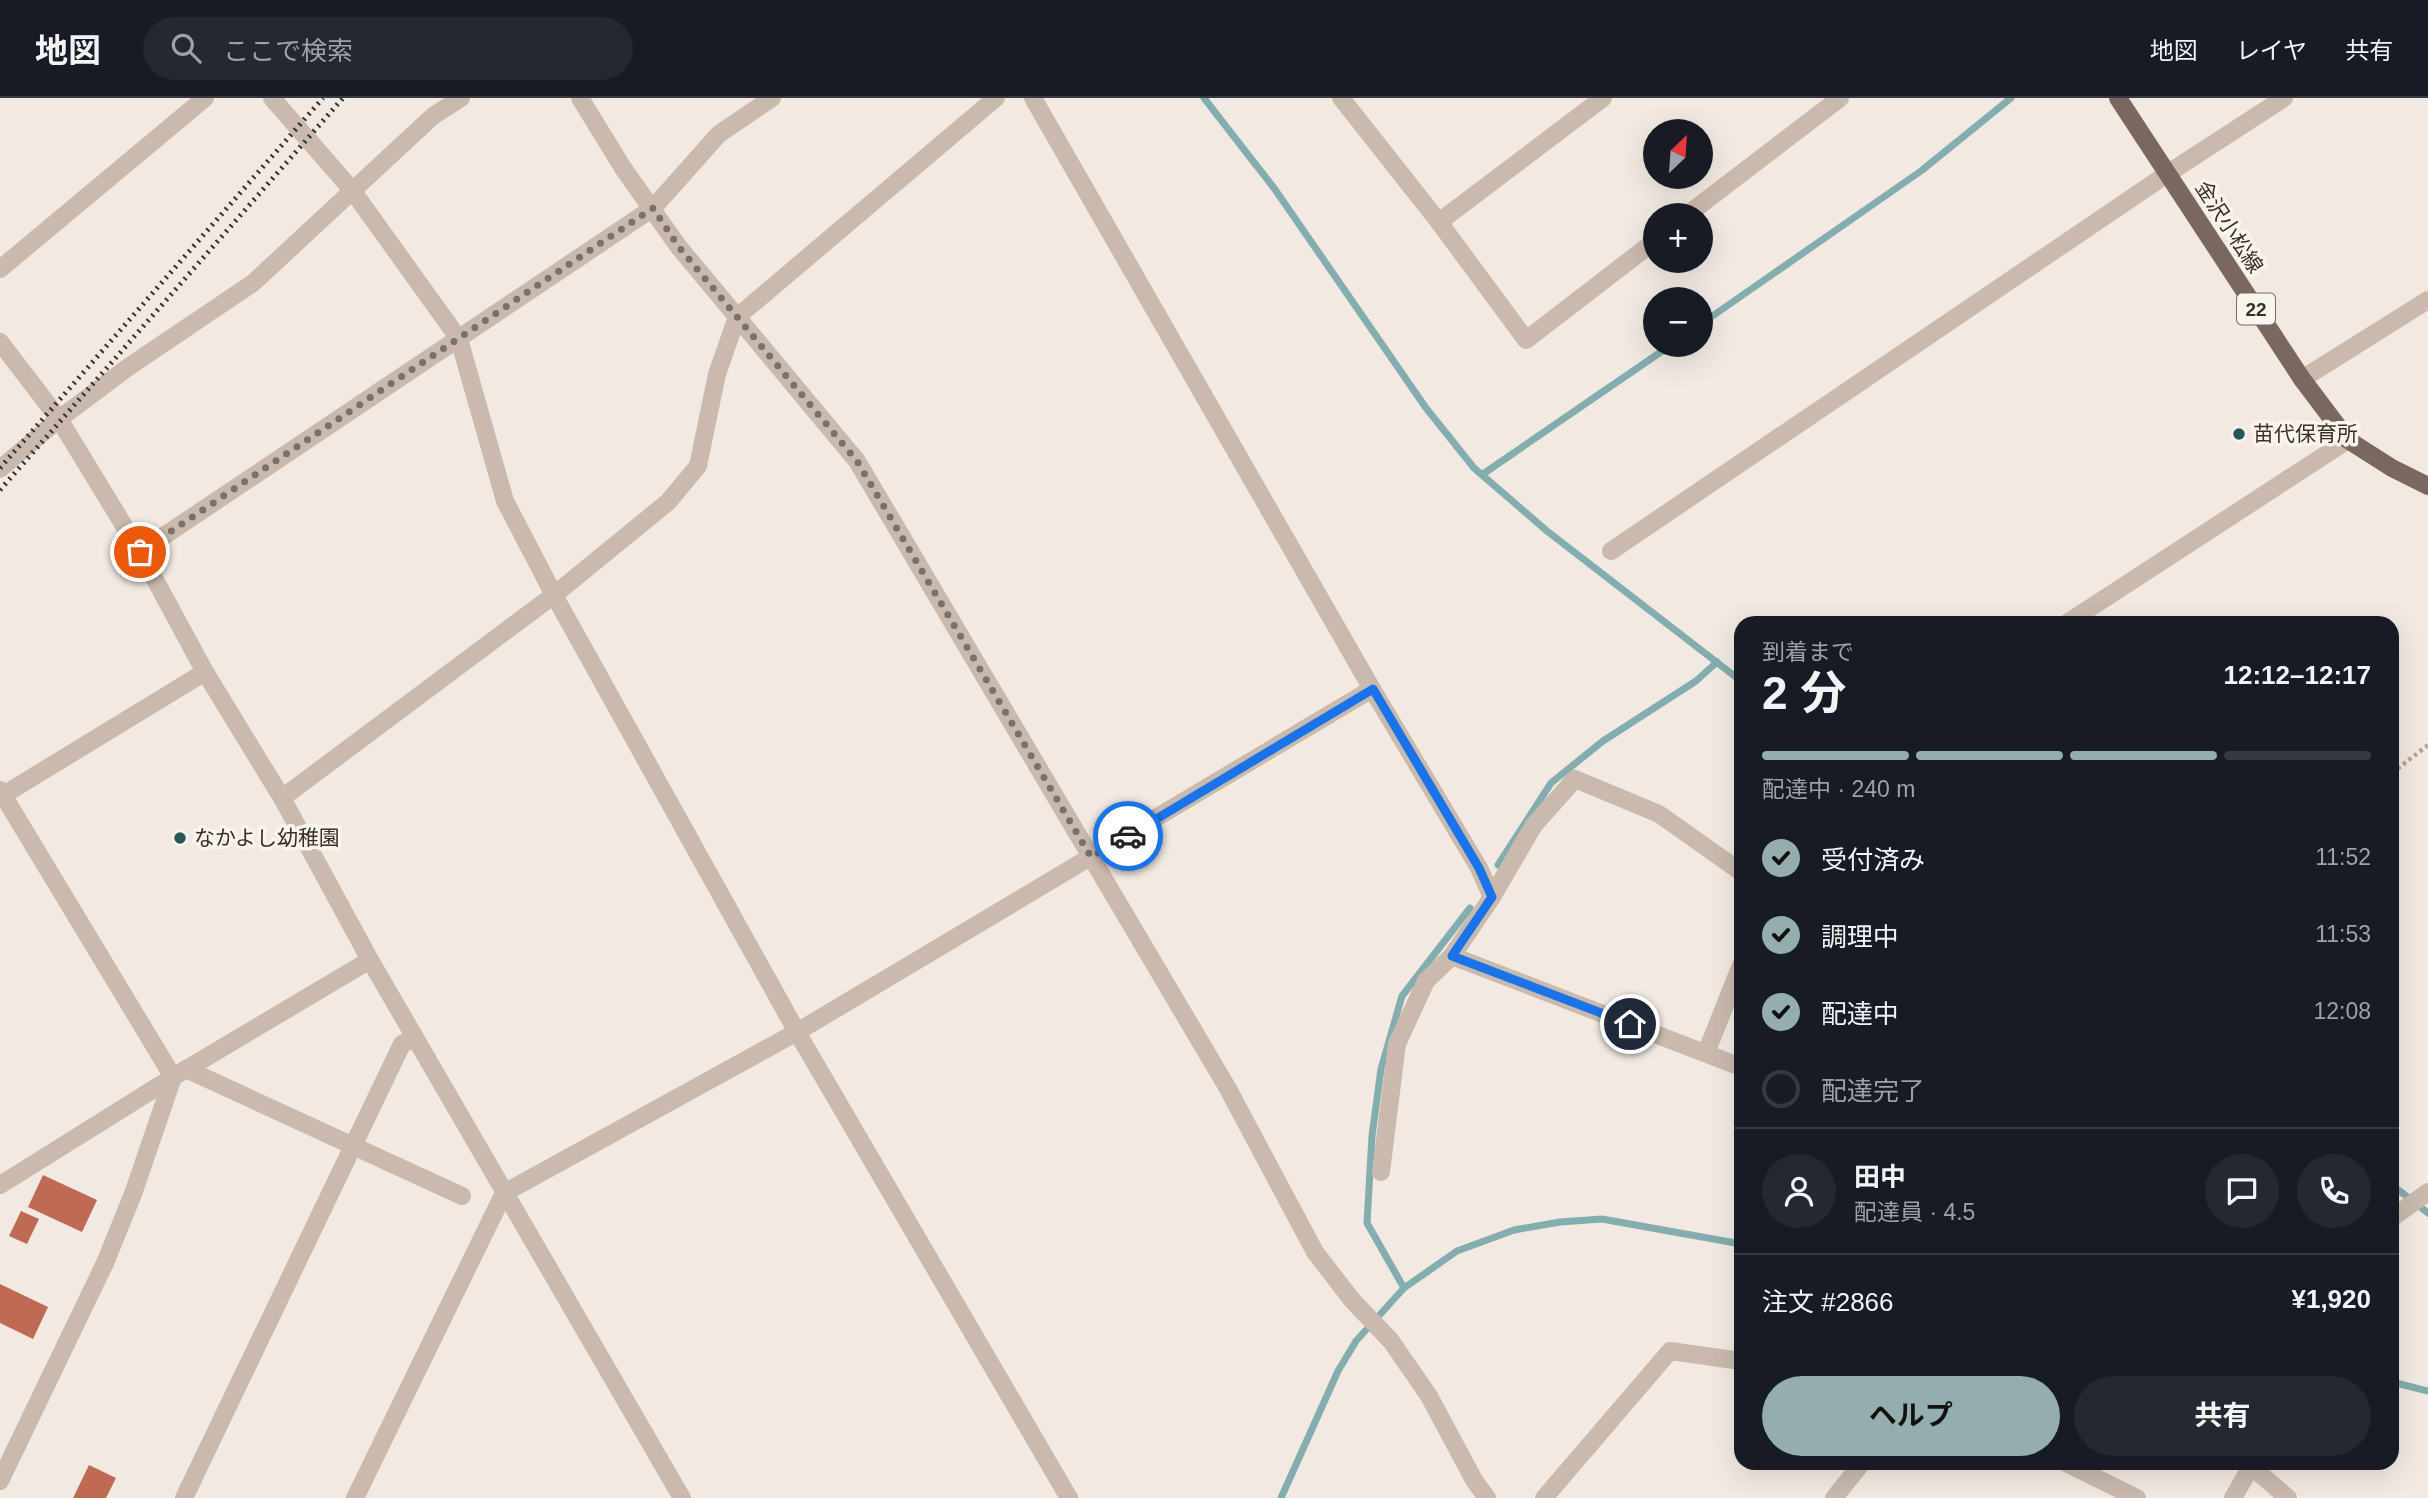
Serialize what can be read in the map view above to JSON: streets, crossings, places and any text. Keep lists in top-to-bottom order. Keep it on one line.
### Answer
{"streets":{"main road":["金沢小松線","22"]},"places":["苗代保育所","なかよし幼稚園"],"north":"top right","page":{"header":"地図","search":"ここで検索","nav":["地図","レイヤ","共有"],"map_buttons":["+","−"],"heading":["2 分","到着まで","12:12–12:17"],"panel":["田中","配達員 · 4.5","注文 #2866","¥1,920"],"bar":"配達中 · 240 m","list":[["受付済み","11:52"],["調理中","11:53"],["配達中","12:08"],"配達完了"],"buttons":["ヘルプ","共有"]}}
